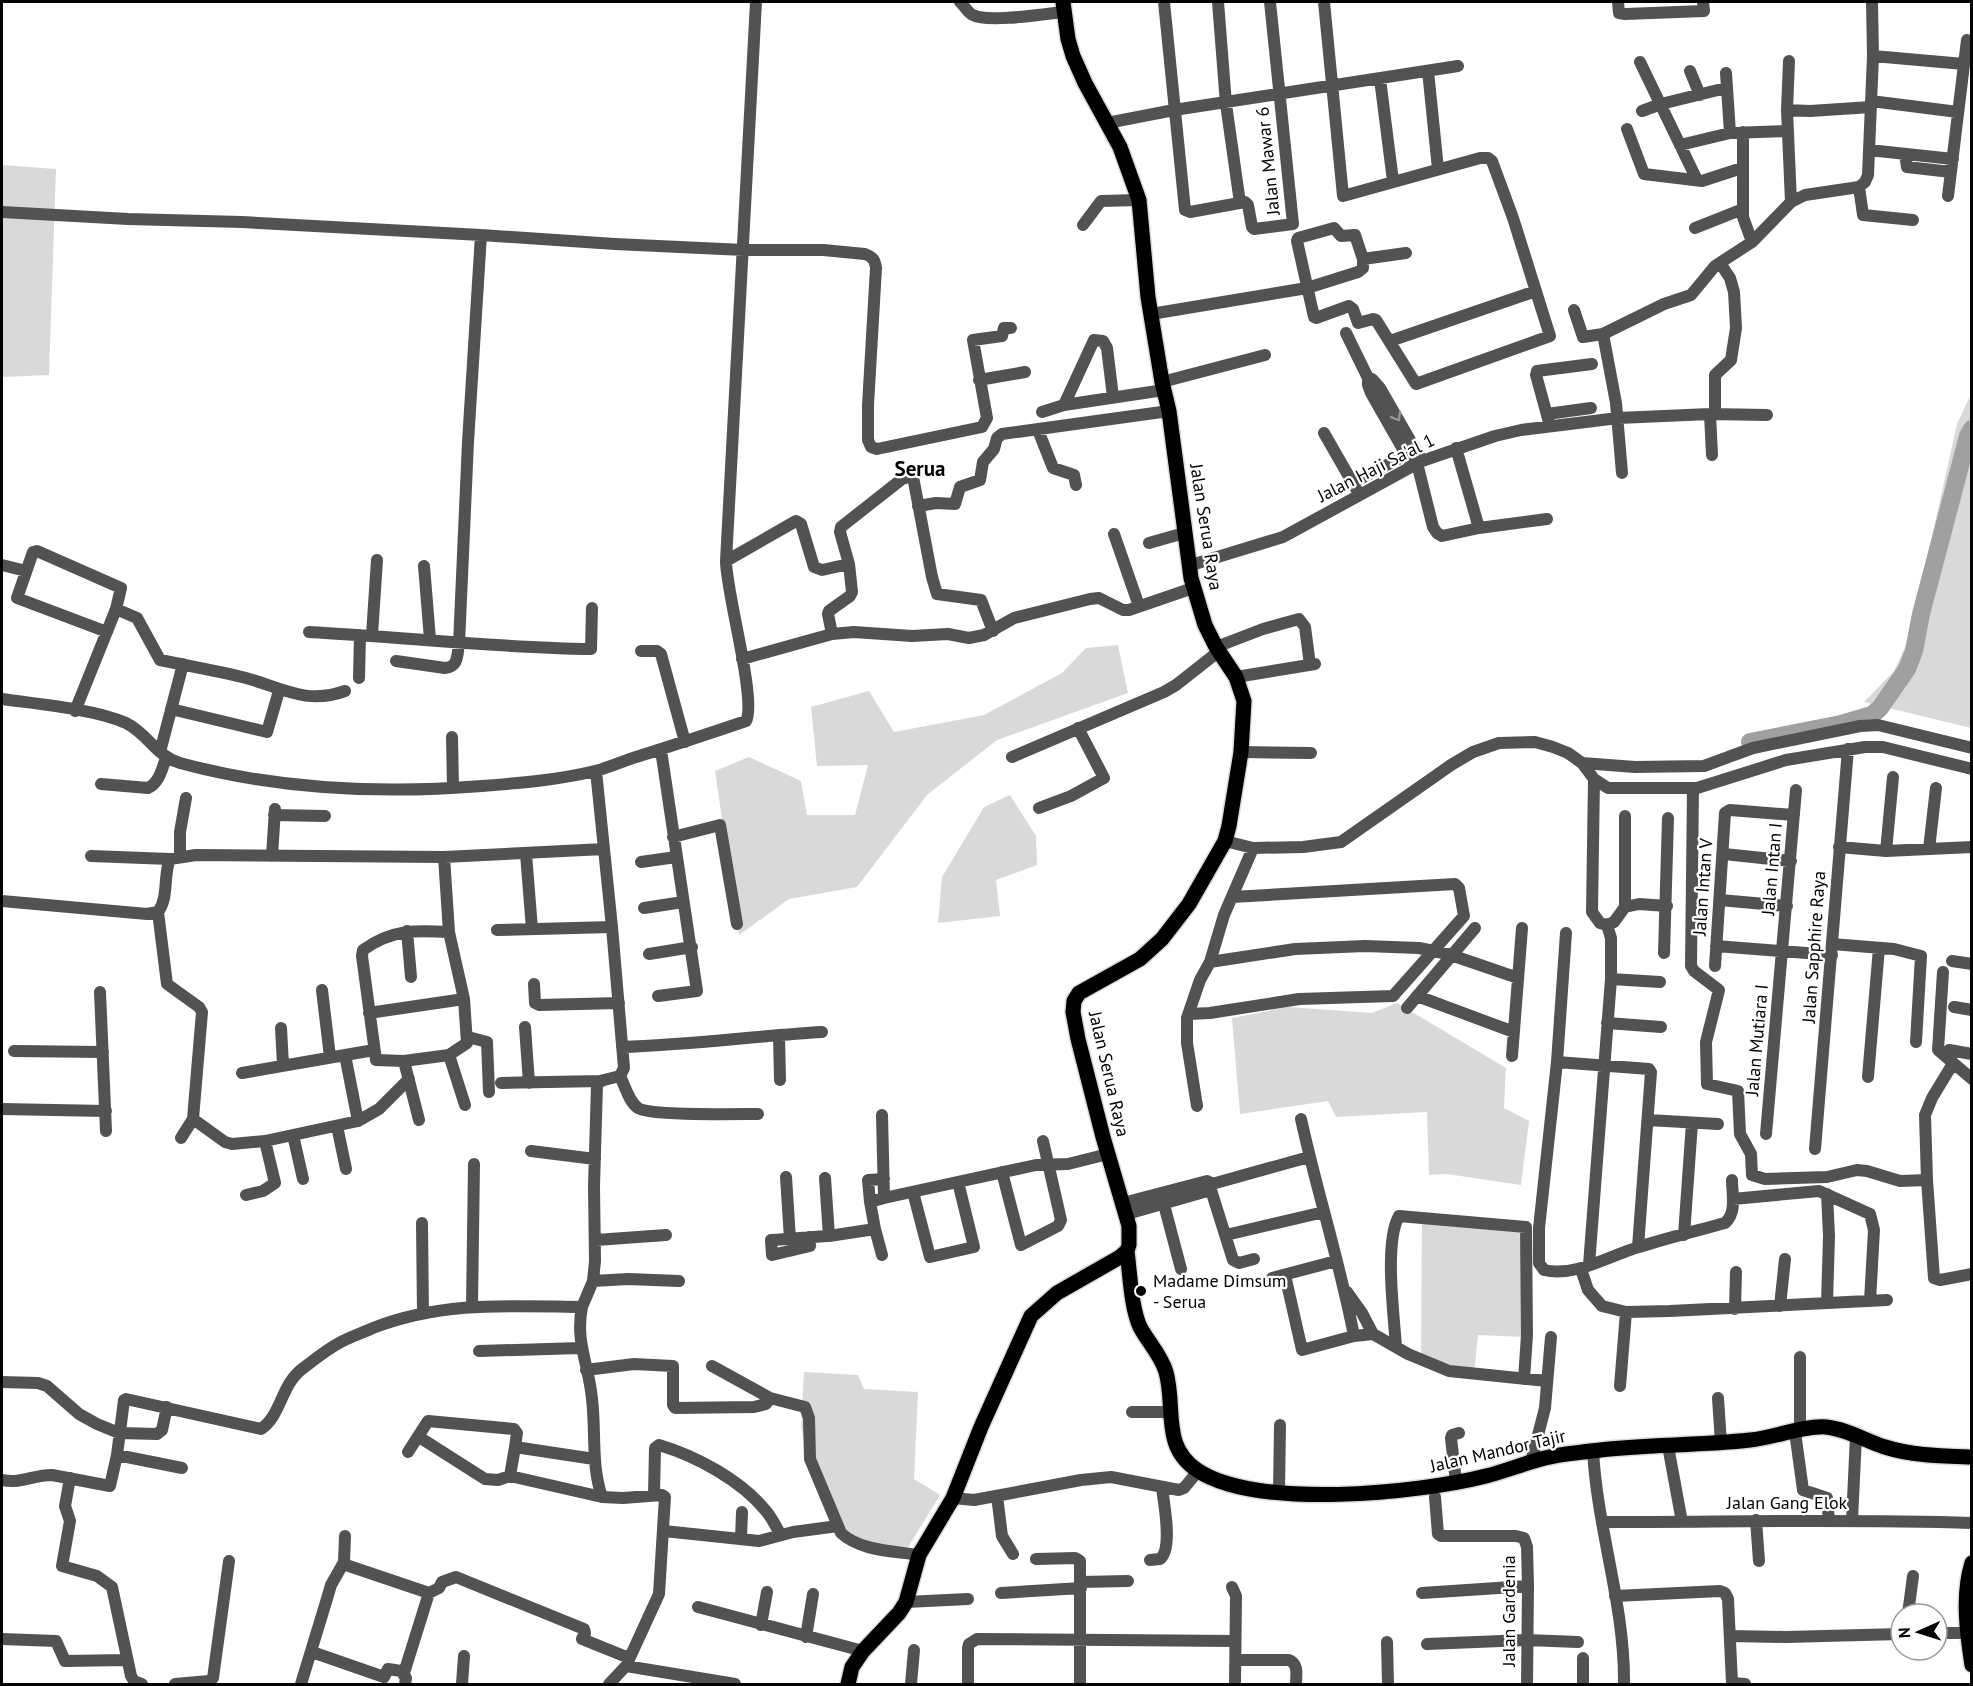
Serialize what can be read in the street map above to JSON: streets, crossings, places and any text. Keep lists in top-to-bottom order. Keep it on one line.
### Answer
{"streets":{"main road":["Jalan Serua Raya","Jalan Mandor Tajir"],"street":["Jalan Mawar 6","Jalan Haji Sa'al 1","Jalan Intan I","Jalan Intan V","Jalan Sapphire Raya","Jalan Mutiara I","Jalan Gang Elok","Jalan Gardenia"]},"crossings":[["Jalan Haji Sa'al 1","Jalan Serua Raya"],["Jalan Serua Raya","Jalan Mandor Tajir"],["Jalan Intan I","Jalan Intan V"],["Jalan Intan I","Jalan Mutiara I"]],"districts":["Serua"],"places":["Madame Dimsum - Serua"],"north":"left"}
